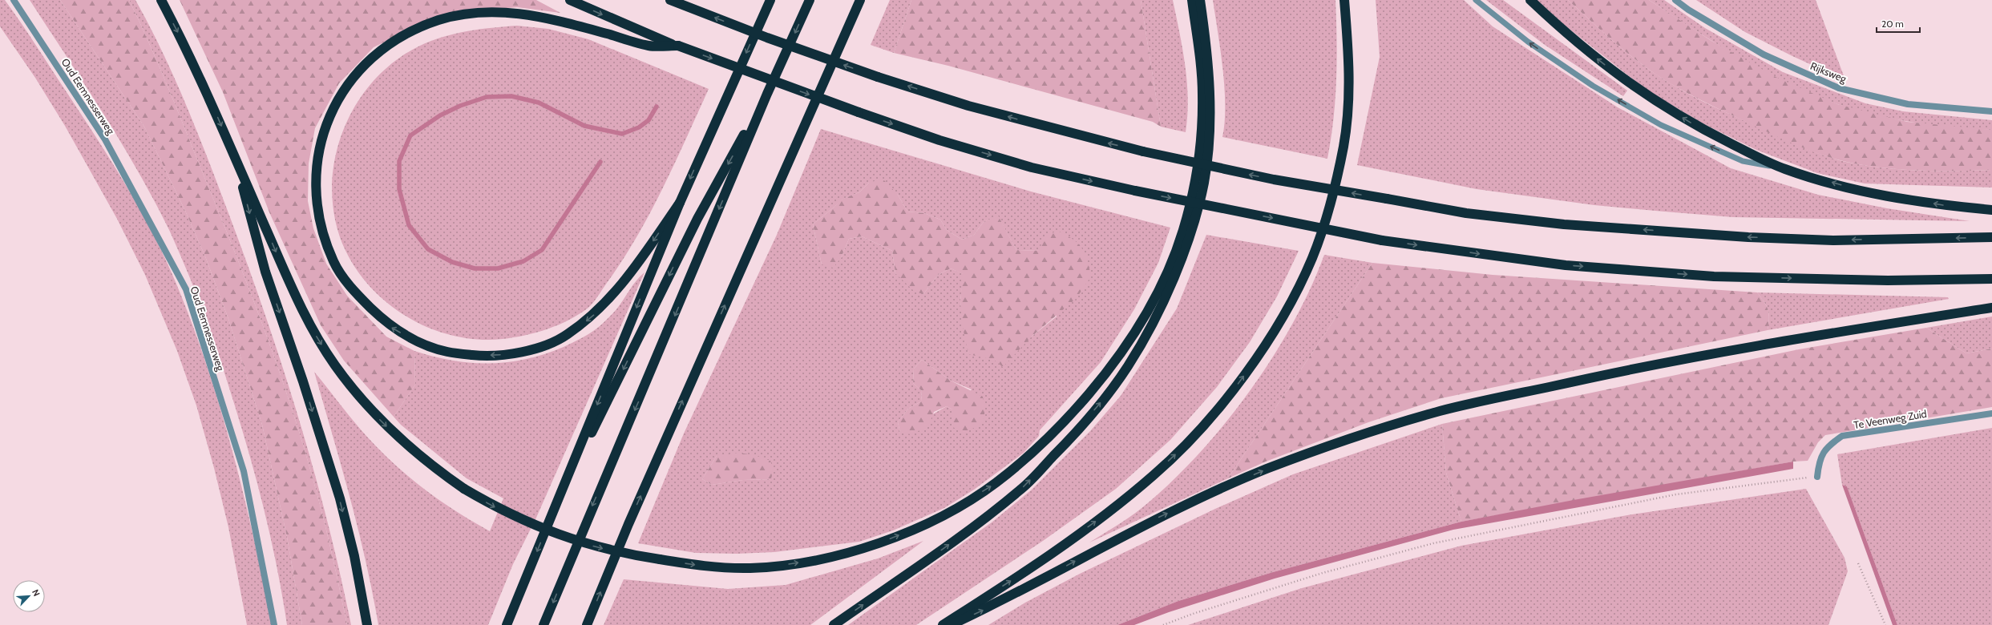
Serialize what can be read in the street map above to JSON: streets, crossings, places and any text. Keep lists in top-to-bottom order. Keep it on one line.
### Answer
{"streets":{"street":["Rijksweg","Oud Eemnesserweg","Te Veenweg Zuid"]},"scale_bar":"20 m","north":"top right"}
